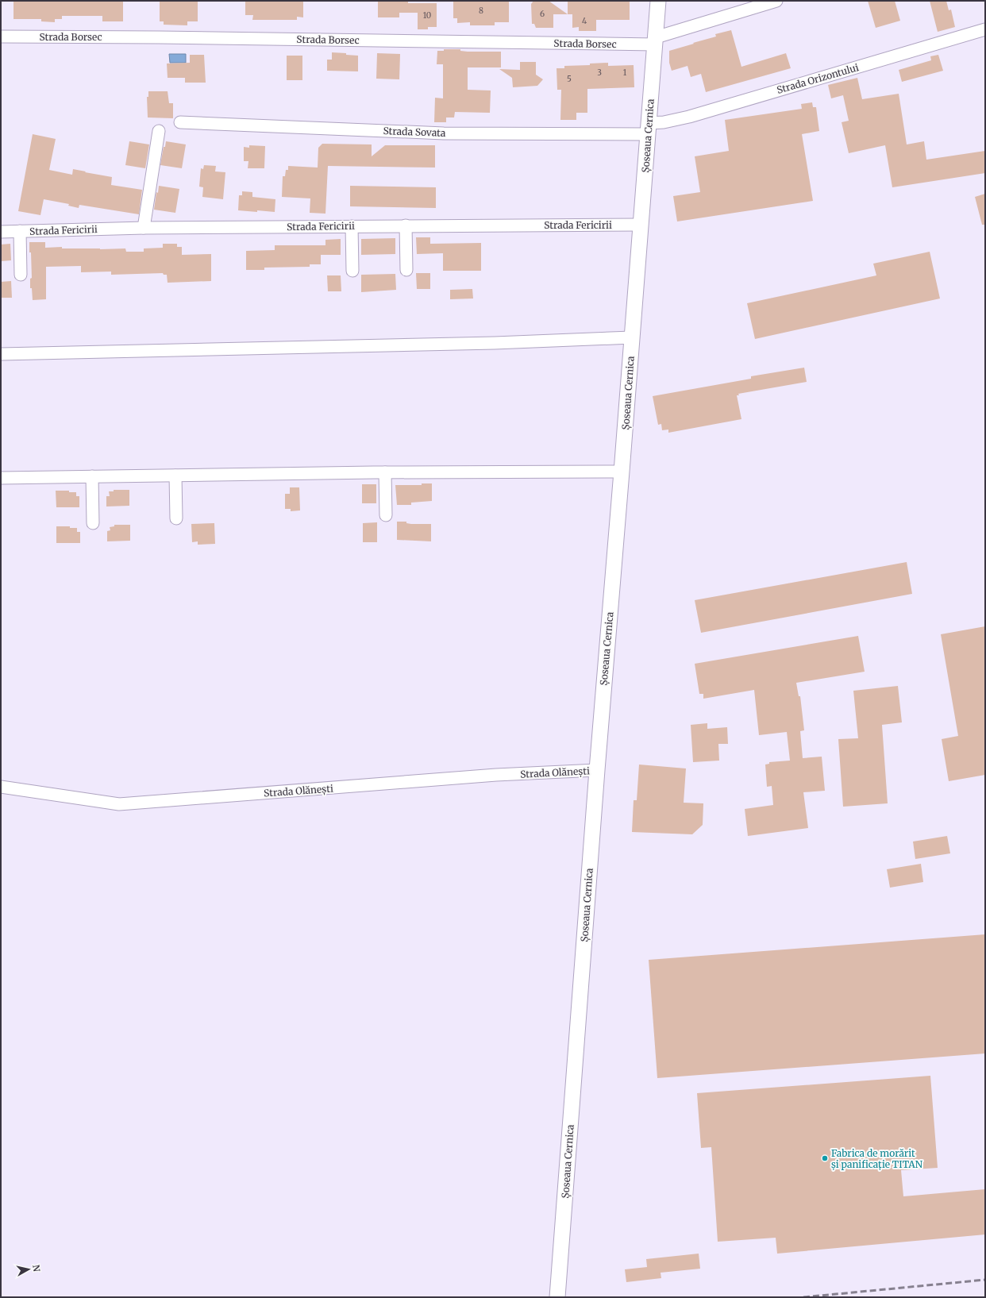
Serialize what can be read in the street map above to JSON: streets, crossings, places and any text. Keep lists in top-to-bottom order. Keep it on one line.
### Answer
{"streets":{"street":["Strada Borsec","Strada Orizontului","Strada Sovata","Șoseaua Cernica","Strada Fericirii","Strada Olănești"]},"crossings":[["Strada Borsec","Șoseaua Cernica"],["Strada Orizontului","Strada Sovata"],["Strada Orizontului","Șoseaua Cernica"],["Strada Sovata","Șoseaua Cernica"],["Șoseaua Cernica","Strada Fericirii"],["Șoseaua Cernica","Strada Olănești"]],"places":["Fabrica de morărit și panificație TITAN"],"house_numbers":["8","6","10","4","3","1","5"],"north":"right"}
